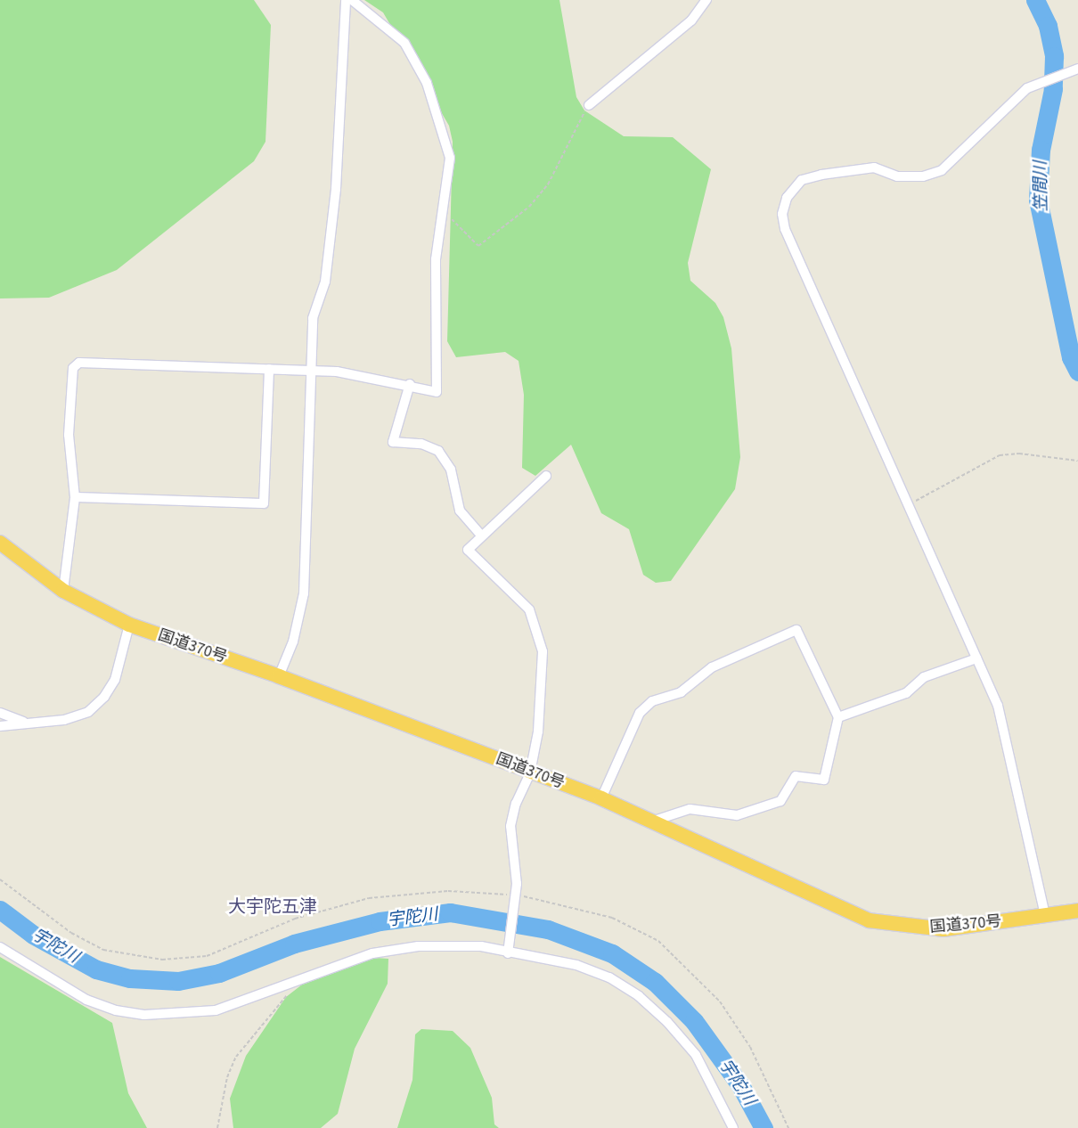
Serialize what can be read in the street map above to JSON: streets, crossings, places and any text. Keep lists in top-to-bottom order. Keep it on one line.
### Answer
{"streets":{"highway":["国道370号"]},"districts":["大宇陀五津"],"water":["笠間川","宇陀川"]}
